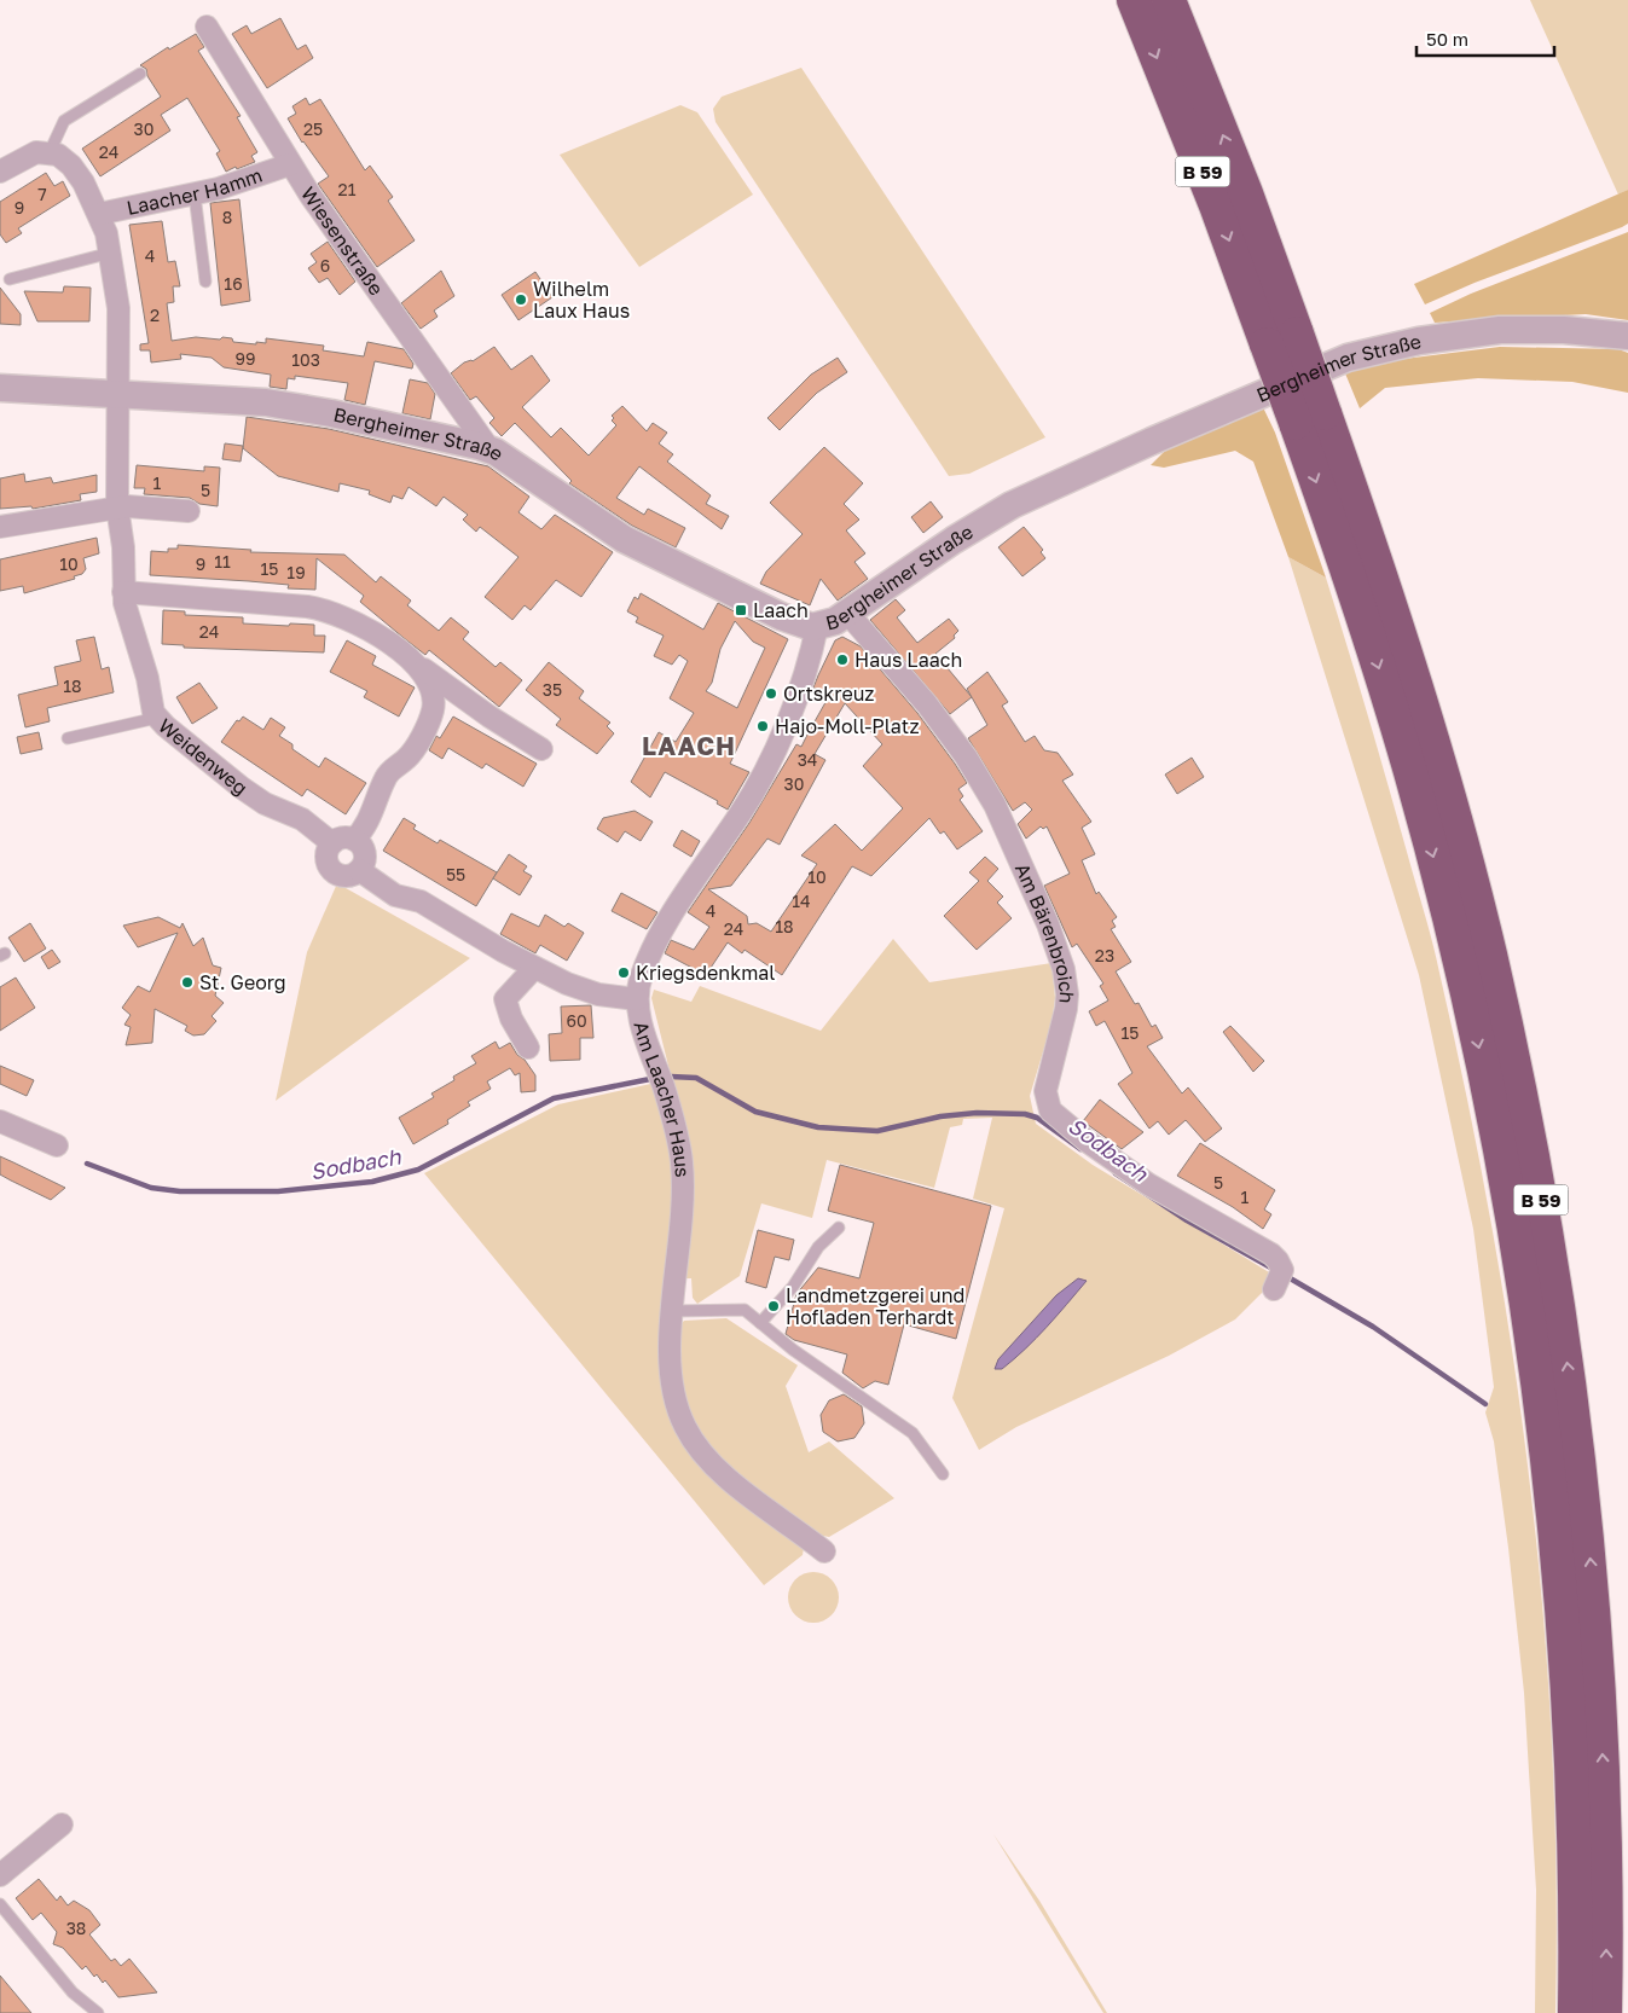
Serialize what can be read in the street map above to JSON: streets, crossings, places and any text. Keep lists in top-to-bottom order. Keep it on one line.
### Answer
{"streets":{"highway":["B 59"],"street":["Laacher Hamm","Wiesenstraße","Bergheimer Straße","Weidenweg","Am Bärenbroich","Am Laacher Haus"]},"crossings":[["Laacher Hamm","Wiesenstraße"],["Laacher Hamm","Bergheimer Straße"],["Laacher Hamm","Weidenweg"],["Wiesenstraße","Bergheimer Straße"],["Bergheimer Straße","Weidenweg"],["Bergheimer Straße","Am Bärenbroich"],["Bergheimer Straße","Am Laacher Haus"]],"districts":["LAACH"],"water":["Sodbach"],"places":{"other":["Wilhelm Laux Haus","Haus Laach","Ortskreuz","Hajo-Moll-Platz","Kriegsdenkmal","St. Georg","Landmetzgerei und Hofladen Terhardt"],"transit":["Laach"]},"house_numbers":["30","25","24","21","7","9","8","4","6","16","2","99","103","1","5","11","10","9","15","19","24","18","35","34","30","55","10","14","4","18","24","23","60","15","5","1","38"],"scale_bar":"50 m"}
